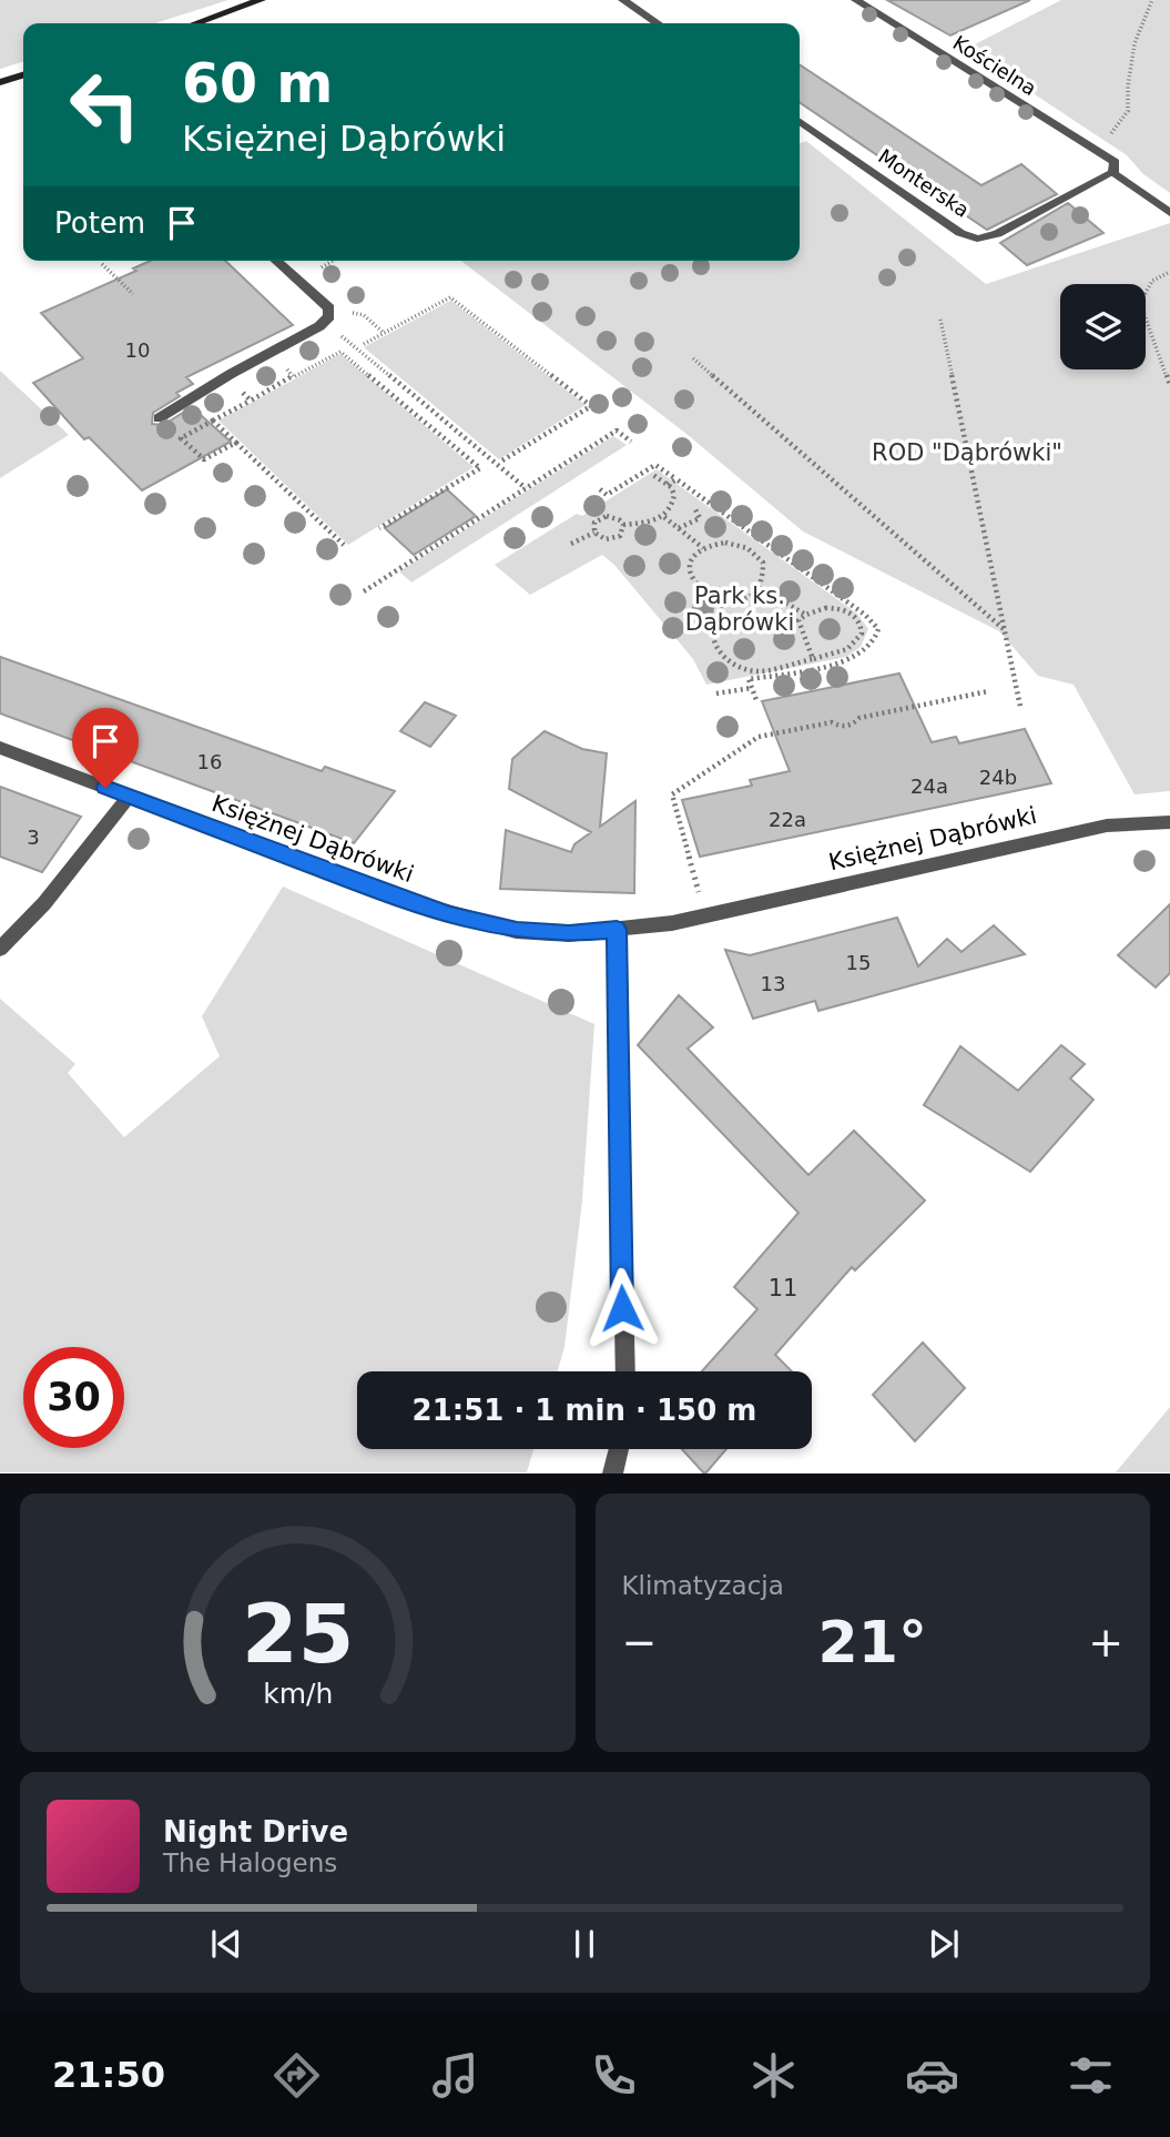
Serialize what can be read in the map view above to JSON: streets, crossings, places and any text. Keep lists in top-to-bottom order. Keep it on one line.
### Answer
{"streets":{"street":["Kościelna","Monterska","Księżnej Dąbrówki"]},"crossings":[["Kościelna","Monterska"]],"parks":["ROD \"Dąbrówki\"","Park ks. Dąbrówki"],"house_numbers":["10","16","24b","24a","22a","3","15","13","11"],"page":{"turn":["60 m","Księżnej Dąbrówki"],"then":"Potem","limit":"30","trip":"21:51 · 1 min · 150 m","tile":"Klimatyzacja","heat":["−","21°","+"],"song":["Night Drive","The Halogens"],"tabs":"21:50","gauge":["25","km/h"]}}
